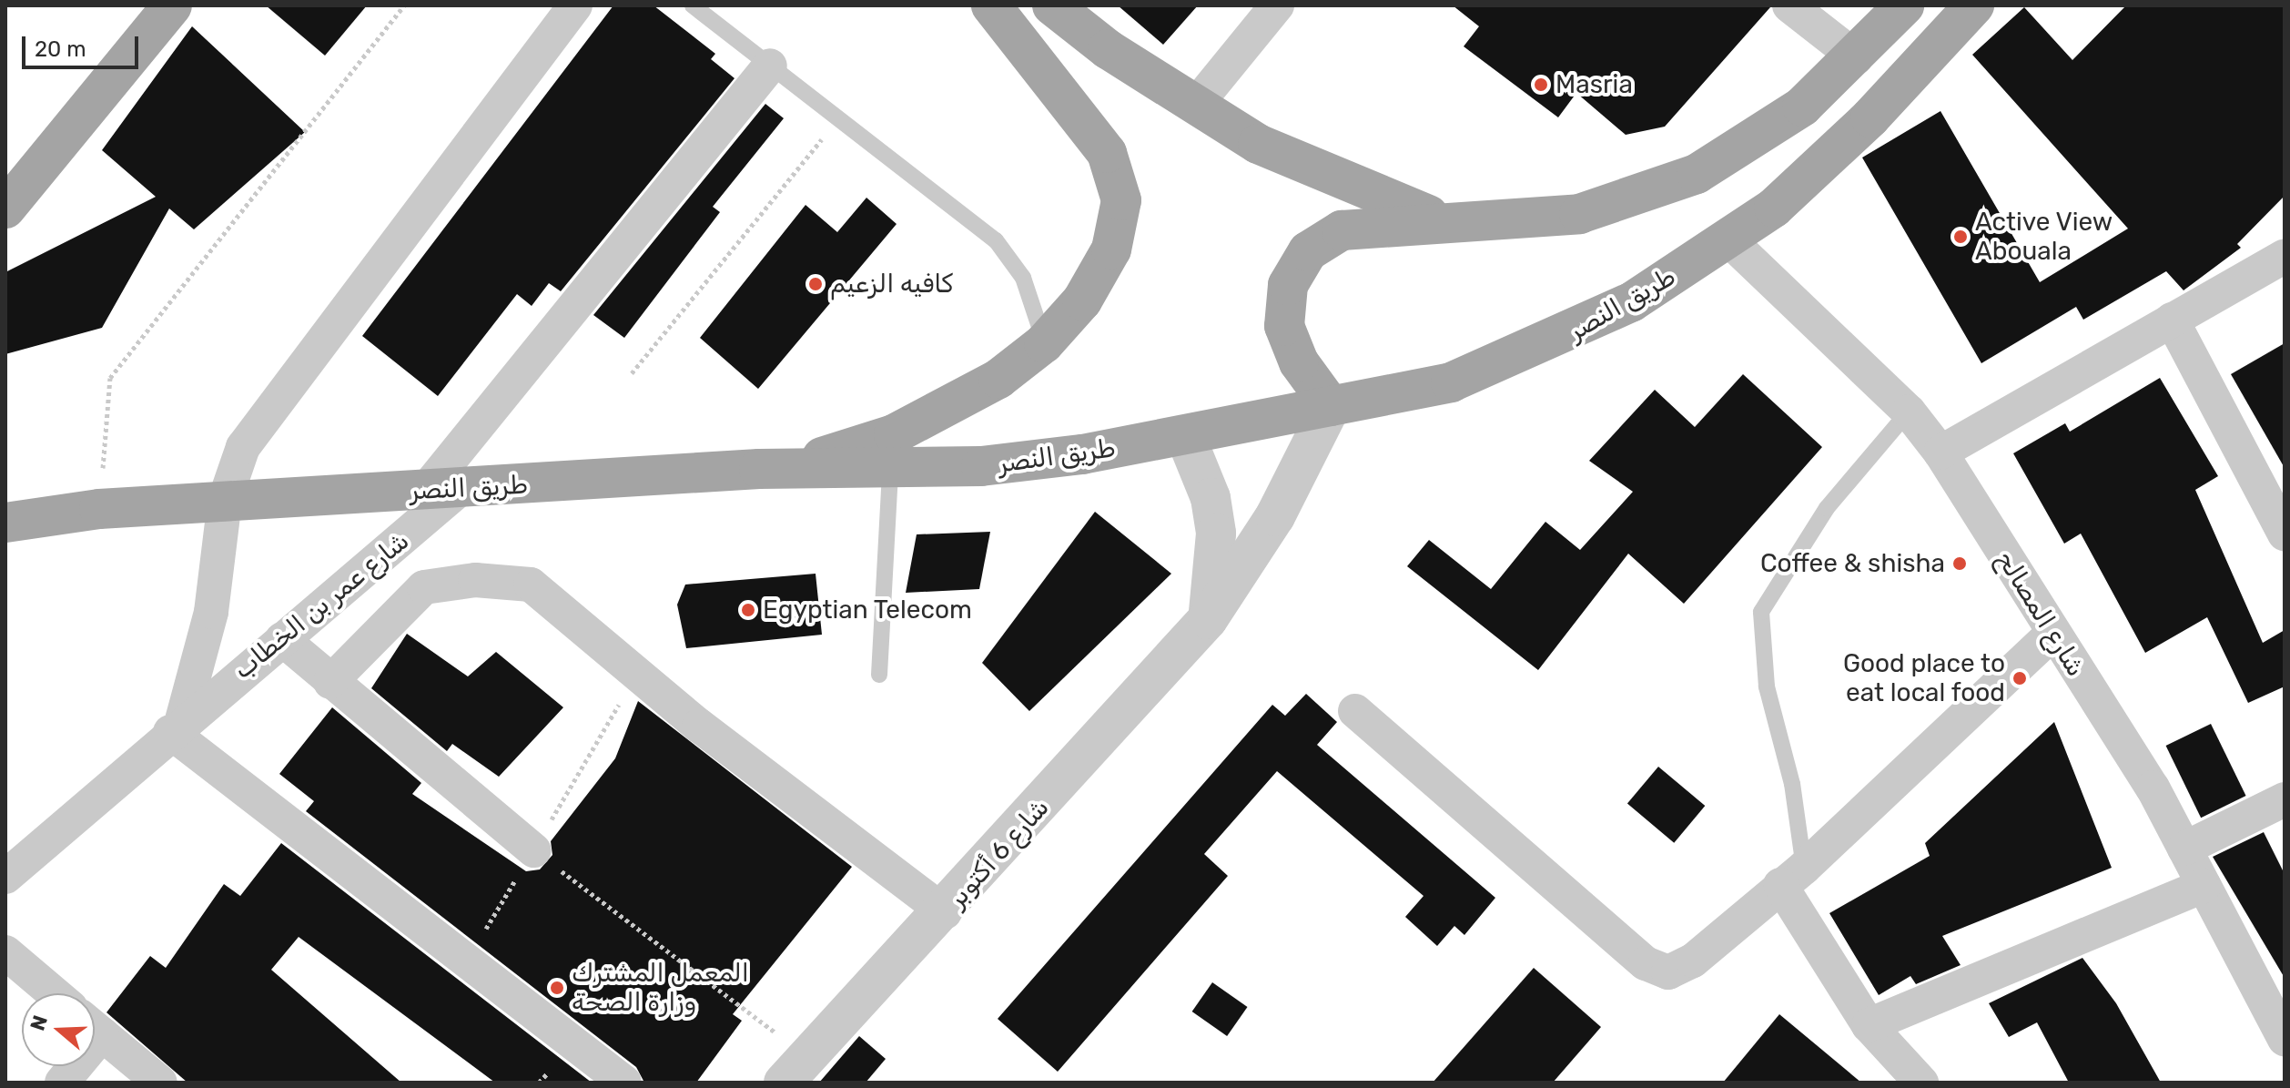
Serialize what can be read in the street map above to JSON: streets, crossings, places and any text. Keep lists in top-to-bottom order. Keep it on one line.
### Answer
{"streets":{"main road":["طريق النصر"],"street":["شارع عمر بن الخطاب","شارع المصالح","شارع 6 أكتوبر"]},"crossings":[["طريق النصر","شارع عمر بن الخطاب"],["طريق النصر","شارع المصالح"],["طريق النصر","شارع 6 أكتوبر"]],"places":["Masria","Active View Abouala","كافيه الزعيم","Coffee & shisha","Egyptian Telecom","Good place to eat local food","المعمل المشترك وزارة الصحة"],"scale_bar":"20 m","north":"left"}
